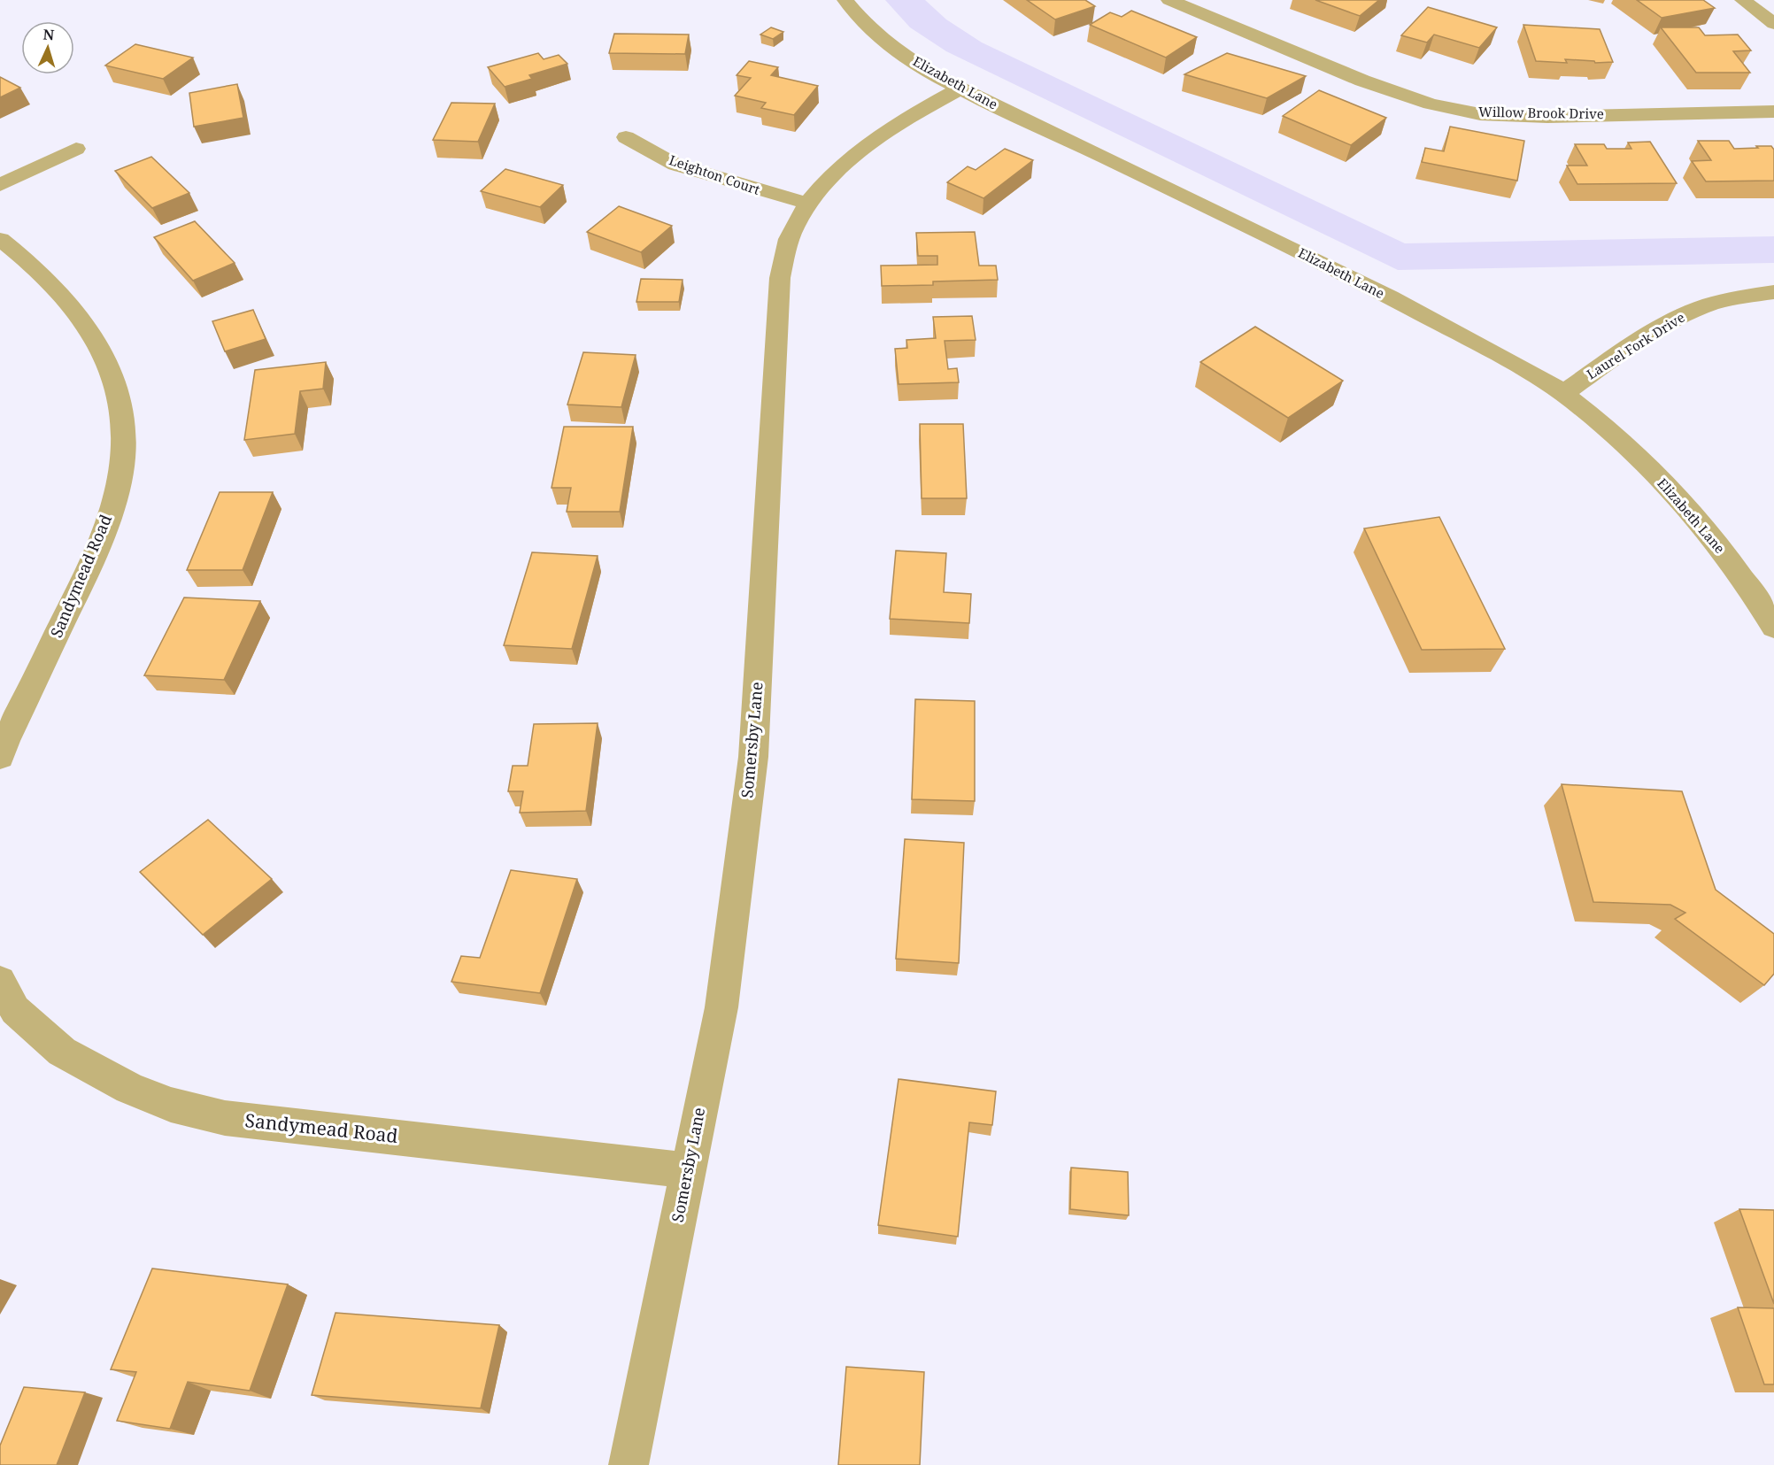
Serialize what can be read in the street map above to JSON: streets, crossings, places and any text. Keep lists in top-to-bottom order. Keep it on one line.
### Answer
{"streets":{"street":["Elizabeth Lane","Willow Brook Drive","Leighton Court","Laurel Fork Drive","Sandymead Road","Somersby Lane"]},"crossings":[["Elizabeth Lane","Laurel Fork Drive"],["Elizabeth Lane","Somersby Lane"],["Leighton Court","Somersby Lane"],["Sandymead Road","Somersby Lane"]],"north":"top"}
